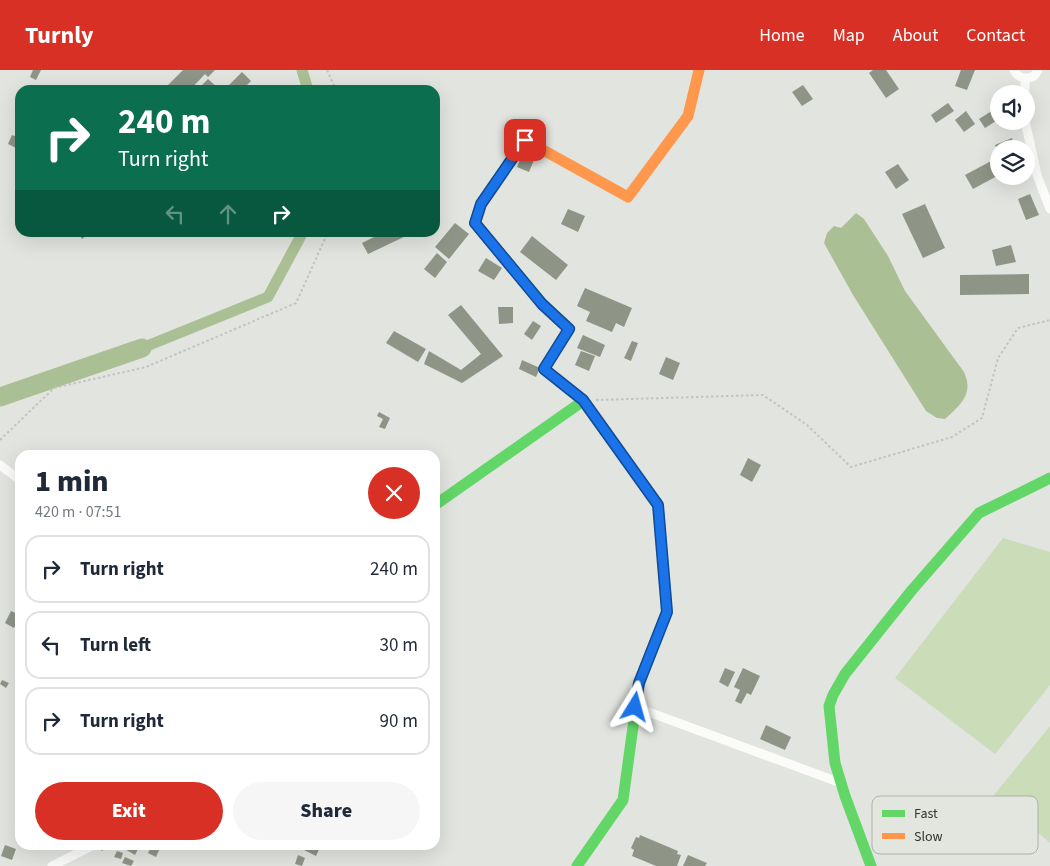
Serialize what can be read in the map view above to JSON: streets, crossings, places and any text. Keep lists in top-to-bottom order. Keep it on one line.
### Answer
{"legend":["Fast","Slow"],"page":{"header":"Turnly","nav":["Home","Map","About","Contact"],"turn":["240 m","Turn right"],"heading":["1 min","420 m · 07:51"],"list":[{"name":"Turn right","value":"240 m"},{"name":"Turn left","value":"30 m"},{"name":"Turn right","value":"90 m"}],"buttons":["Exit","Share"]}}
